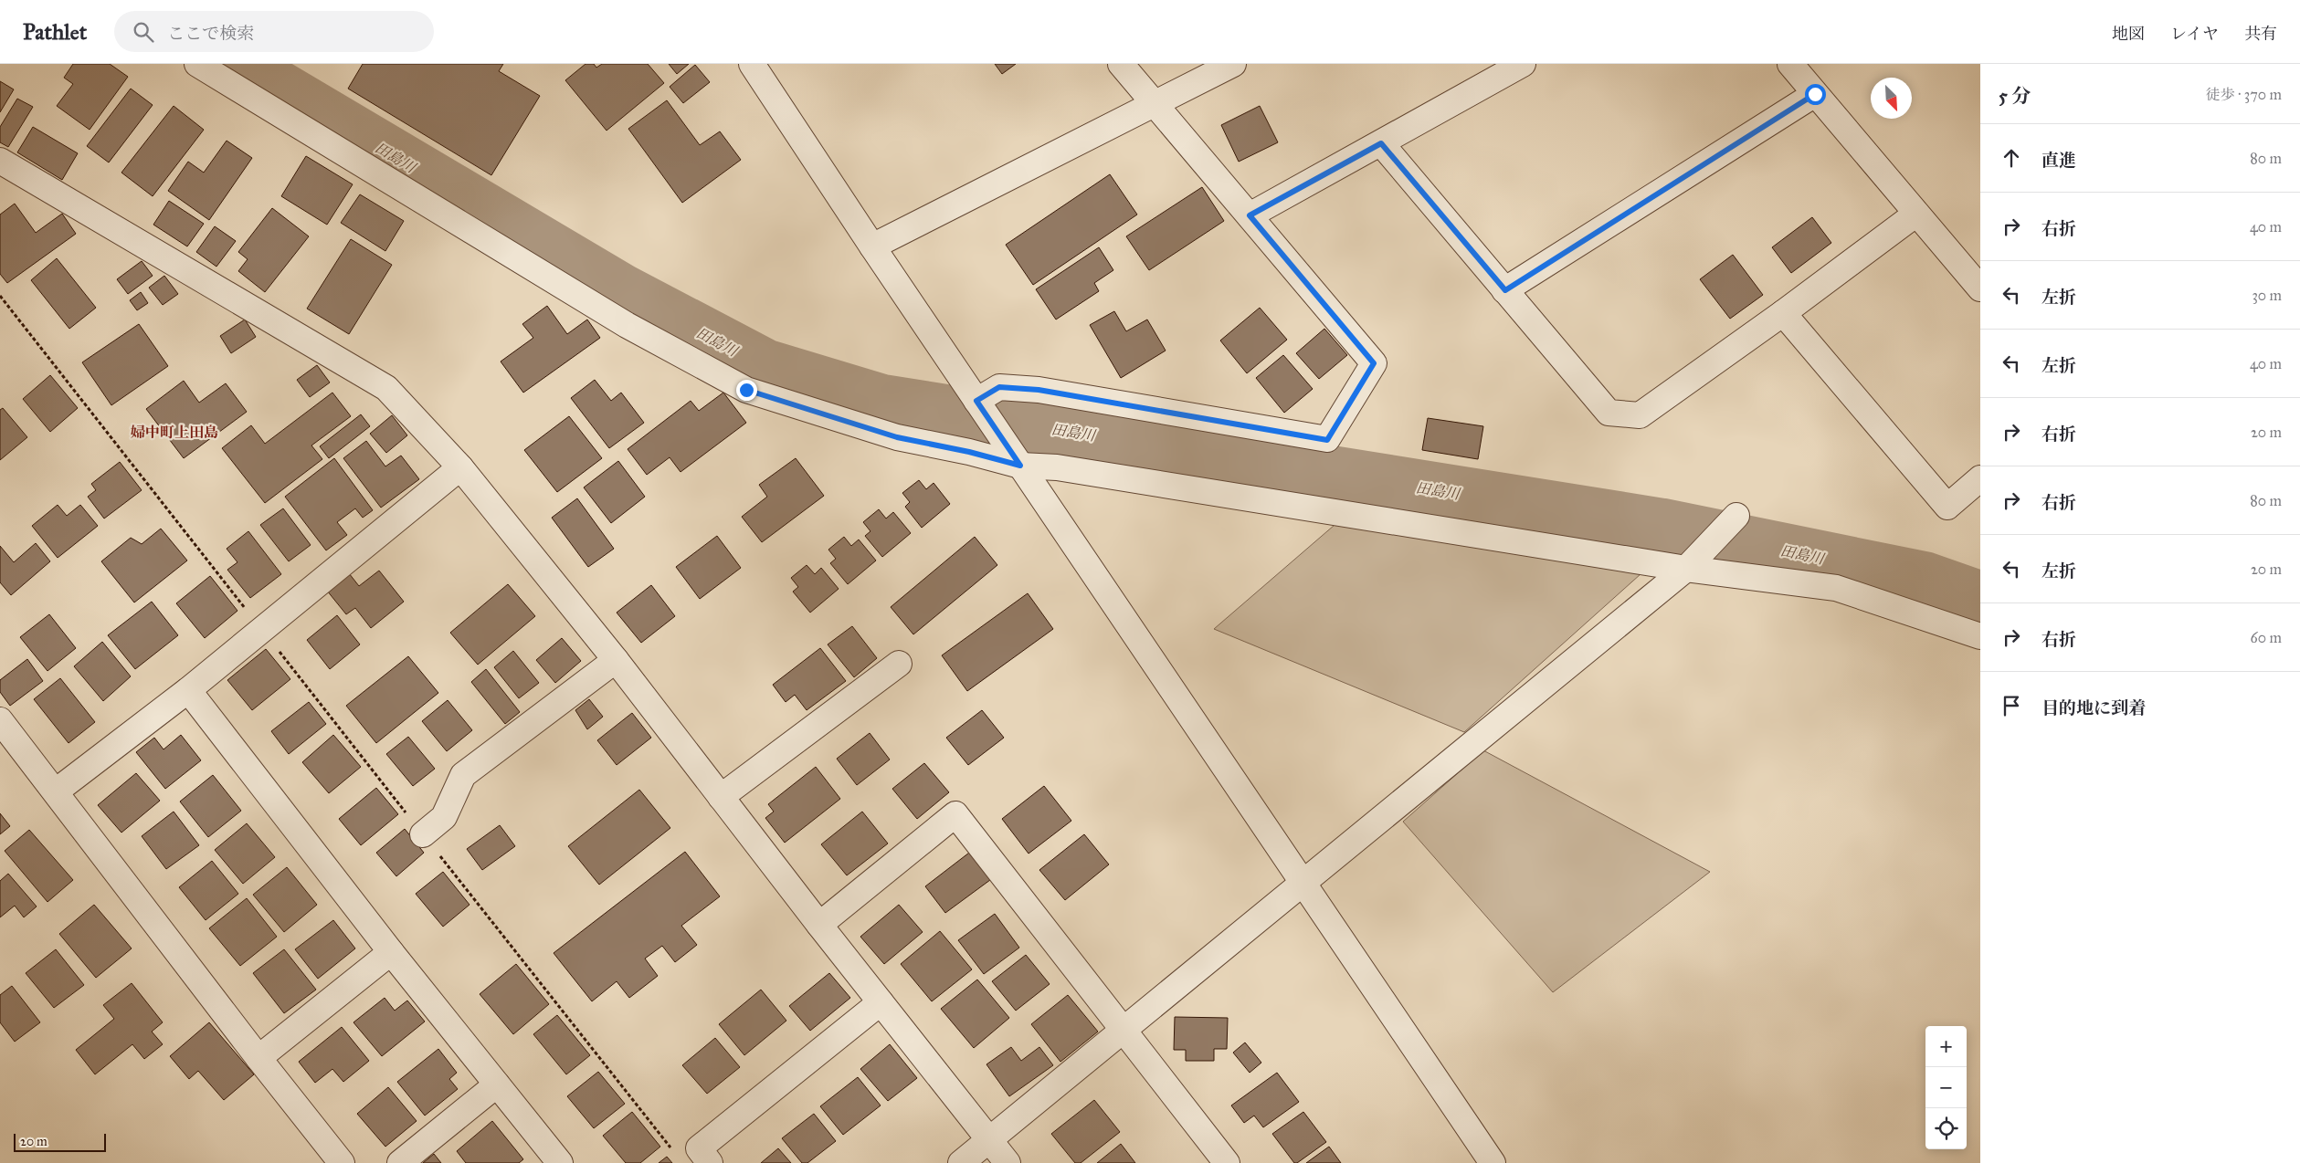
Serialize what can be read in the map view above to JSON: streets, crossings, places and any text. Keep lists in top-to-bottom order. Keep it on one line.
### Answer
{"districts":["婦中町上田島"],"water":["田島川"],"scale_bar":"20 m","north":"bottom right","page":{"header":"Pathlet","search":"ここで検索","nav":["地図","レイヤ","共有"],"heading":["5 分","徒歩 · 370 m"],"list":[["直進","80 m"],["右折","40 m"],["左折","30 m"],["左折","40 m"],["右折","20 m"],["右折","80 m"],["左折","20 m"],["右折","60 m"],"目的地に到着"],"map_buttons":["+","−"],"scale":"20 m"}}
